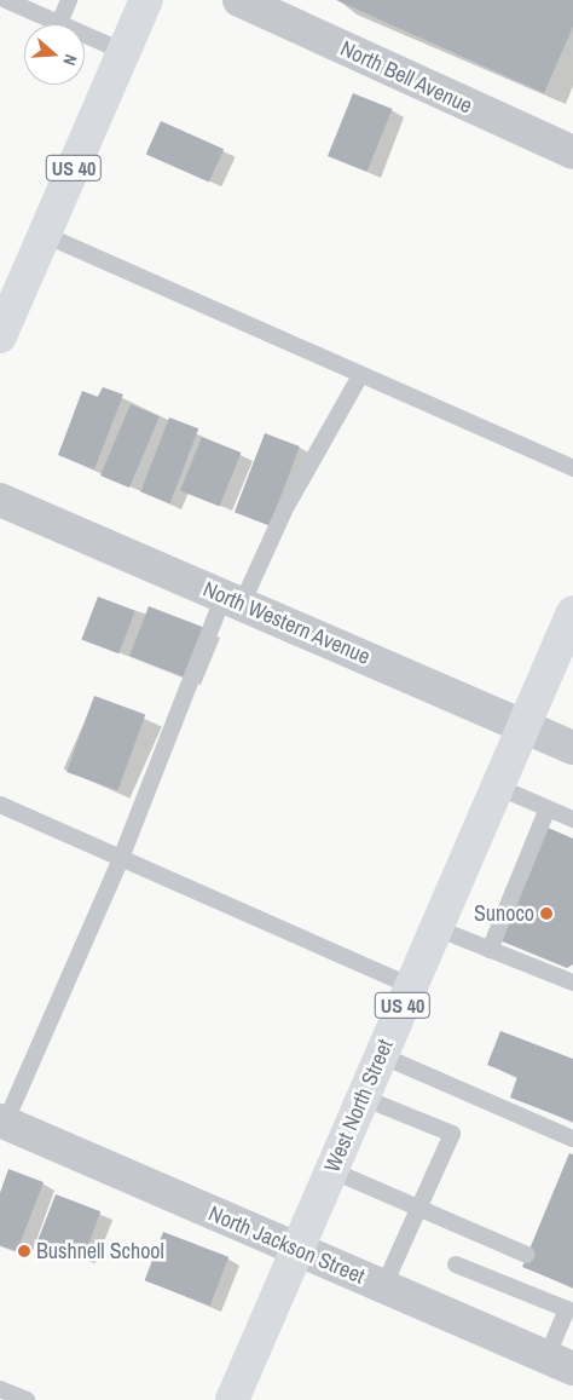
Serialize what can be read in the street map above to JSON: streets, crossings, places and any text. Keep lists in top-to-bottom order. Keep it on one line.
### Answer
{"streets":{"main road":["US 40","West North Street"],"street":["North Bell Avenue","North Western Avenue","North Jackson Street"]},"crossings":[["North Western Avenue","West North Street"],["West North Street","North Jackson Street"]],"places":["Sunoco","Bushnell School"],"north":"right"}
